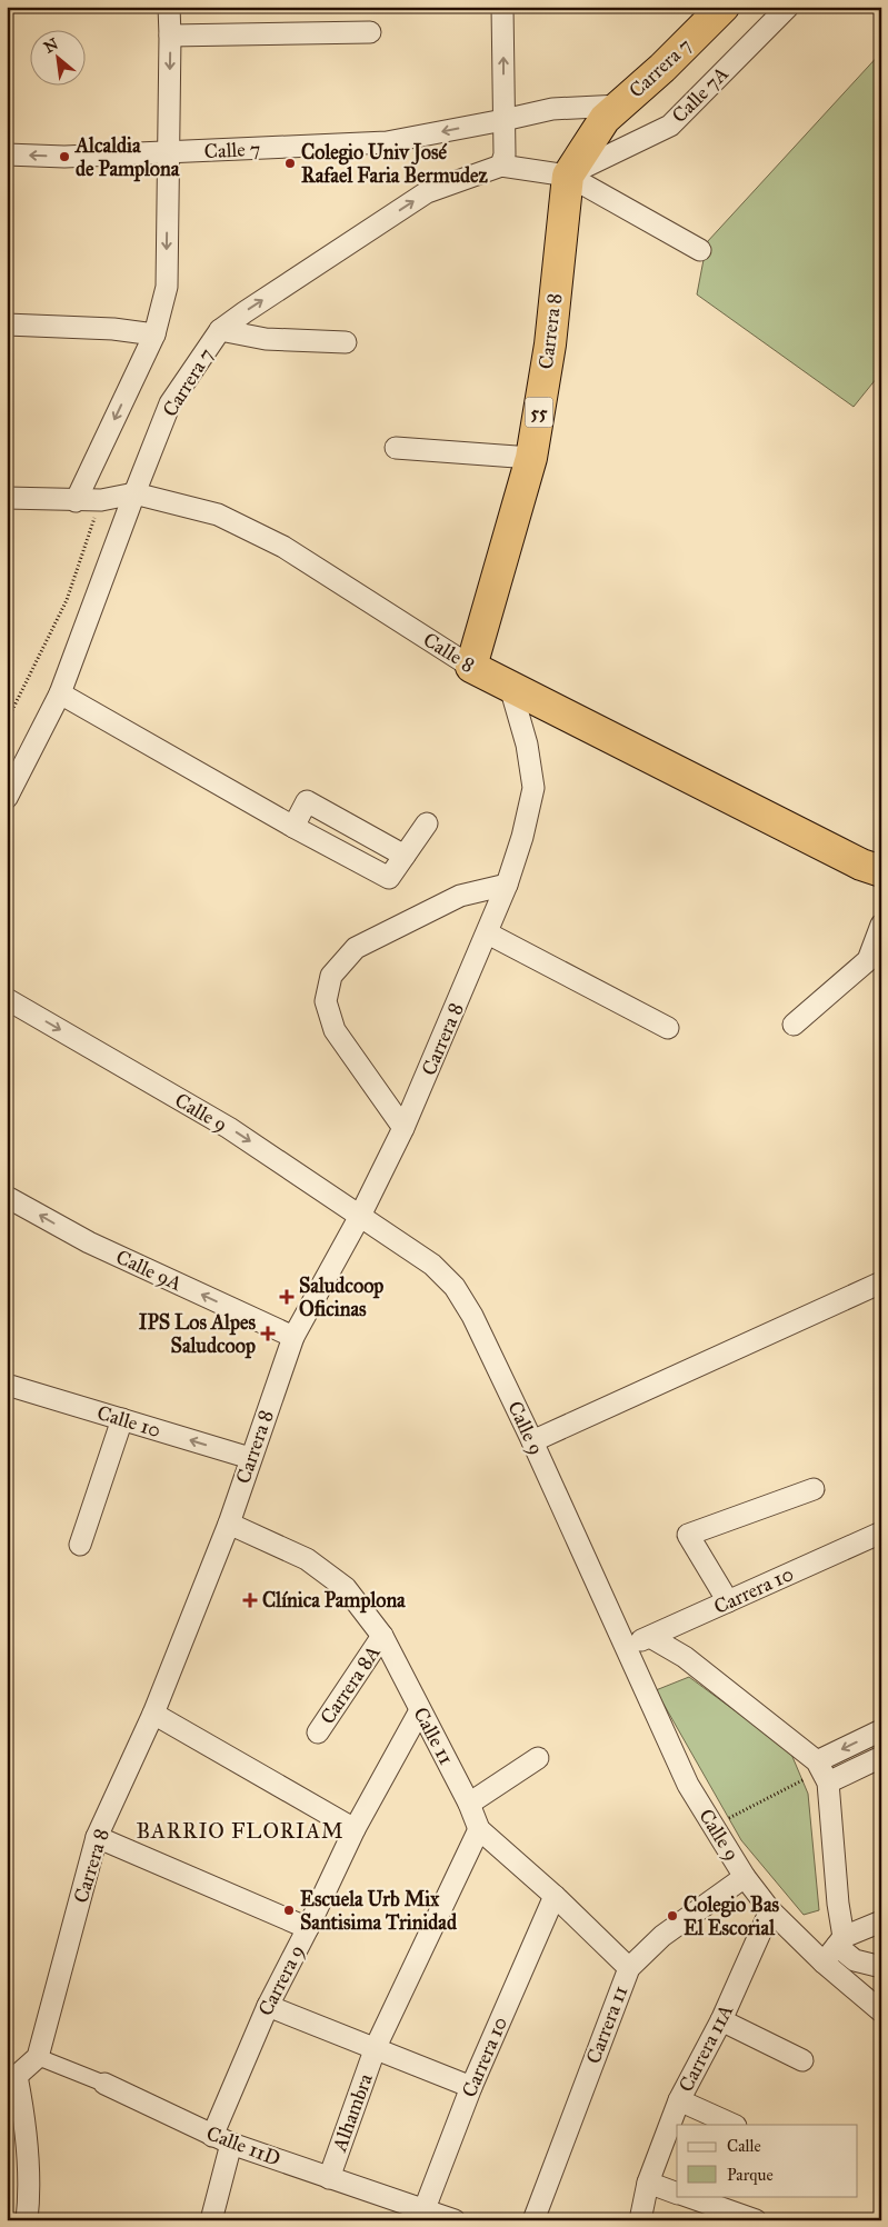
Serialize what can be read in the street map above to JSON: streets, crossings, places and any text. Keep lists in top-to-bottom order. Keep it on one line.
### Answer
{"streets":{"highway":["Carrera 7","Carrera 8","55","Calle 8"],"street":["Calle 7A","Calle 7","Calle 9","Calle 9A","Calle 10","Carrera 10","Carrera 8A","Calle 11","Carrera 9","Carrera 11","Carrera 11A","Alhambra","Calle 11D"]},"crossings":[["Carrera 7","Calle 7A"],["Carrera 7","Calle 7"],["Carrera 7","Carrera 8"],["Carrera 7","Calle 8"],["Calle 7A","Carrera 8"],["Calle 7","Carrera 8"],["Carrera 8","Calle 8"],["Carrera 8","Calle 9"],["Carrera 8","Calle 9A"],["Carrera 8","Calle 10"],["Carrera 8","Calle 11"],["Carrera 8","Calle 11D"],["Calle 9","Carrera 10"],["Calle 9","Carrera 11"],["Calle 9","Carrera 11A"],["Carrera 10","Calle 11"],["Carrera 10","Calle 11D"],["Carrera 8A","Calle 11"],["Calle 11","Carrera 9"],["Calle 11","Carrera 11"],["Calle 11","Alhambra"],["Carrera 9","Calle 11D"],["Alhambra","Calle 11D"]],"one_way":["Calle 9A","Calle 10"],"districts":["BARRIO FLORIAM"],"places":{"other":["Alcaldia de Pamplona","Colegio Univ José Rafael Faria Bermudez","Escuela Urb Mix Santisima Trinidad","Colegio Bas El Escorial"],"health":["Saludcoop Oficinas","IPS Los Alpes Saludcoop","Clínica Pamplona"]},"legend":["Calle","Parque"],"north":"top left"}
